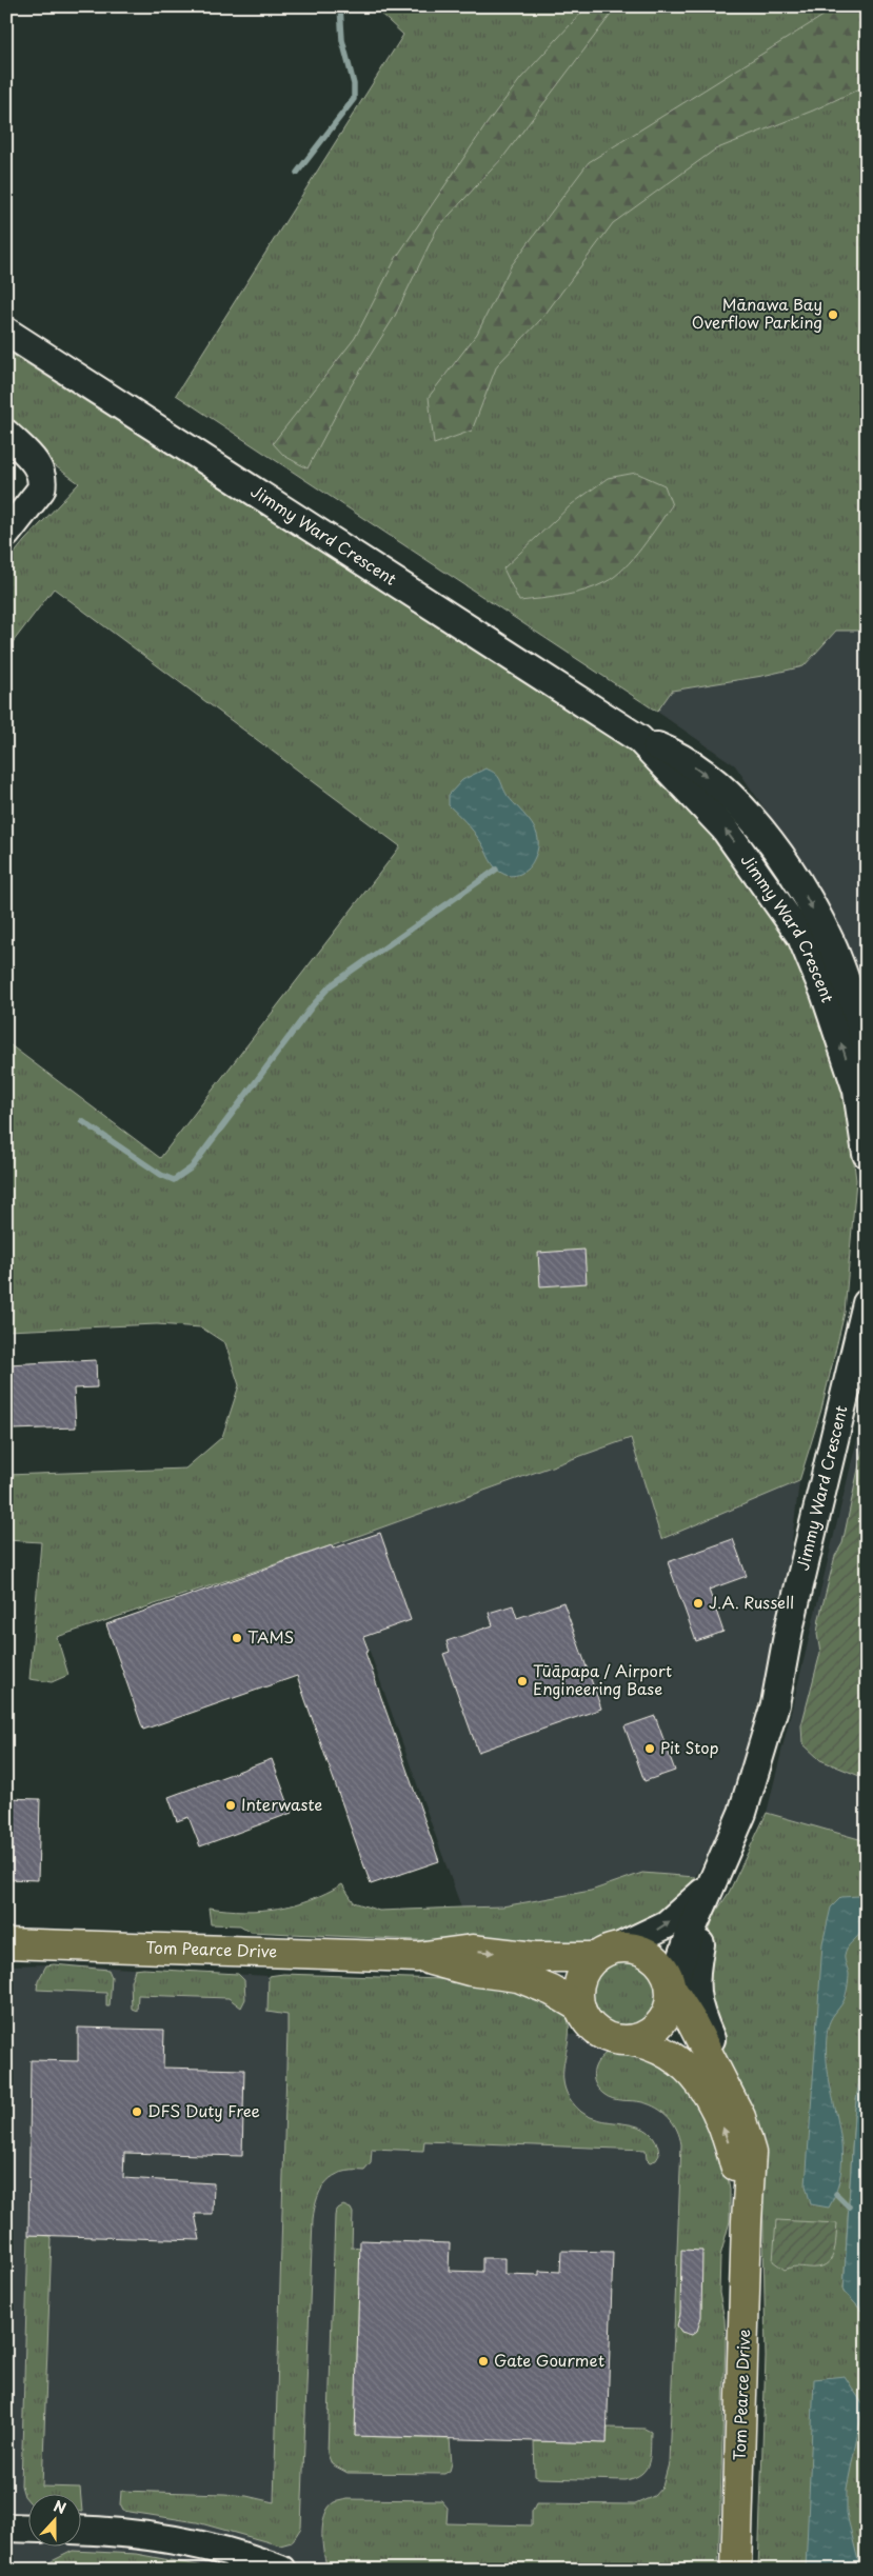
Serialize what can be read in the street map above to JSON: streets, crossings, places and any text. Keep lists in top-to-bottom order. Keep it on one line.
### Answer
{"streets":{"main road":["Tom Pearce Drive"],"street":["Jimmy Ward Crescent"]},"crossings":[["Jimmy Ward Crescent","Tom Pearce Drive"]],"places":["Mānawa Bay Overflow Parking","J.A. Russell","TAMS","Tūāpapa / Airport Engineering Base","Pit Stop","Interwaste","DFS Duty Free","Gate Gourmet"],"north":"top"}
